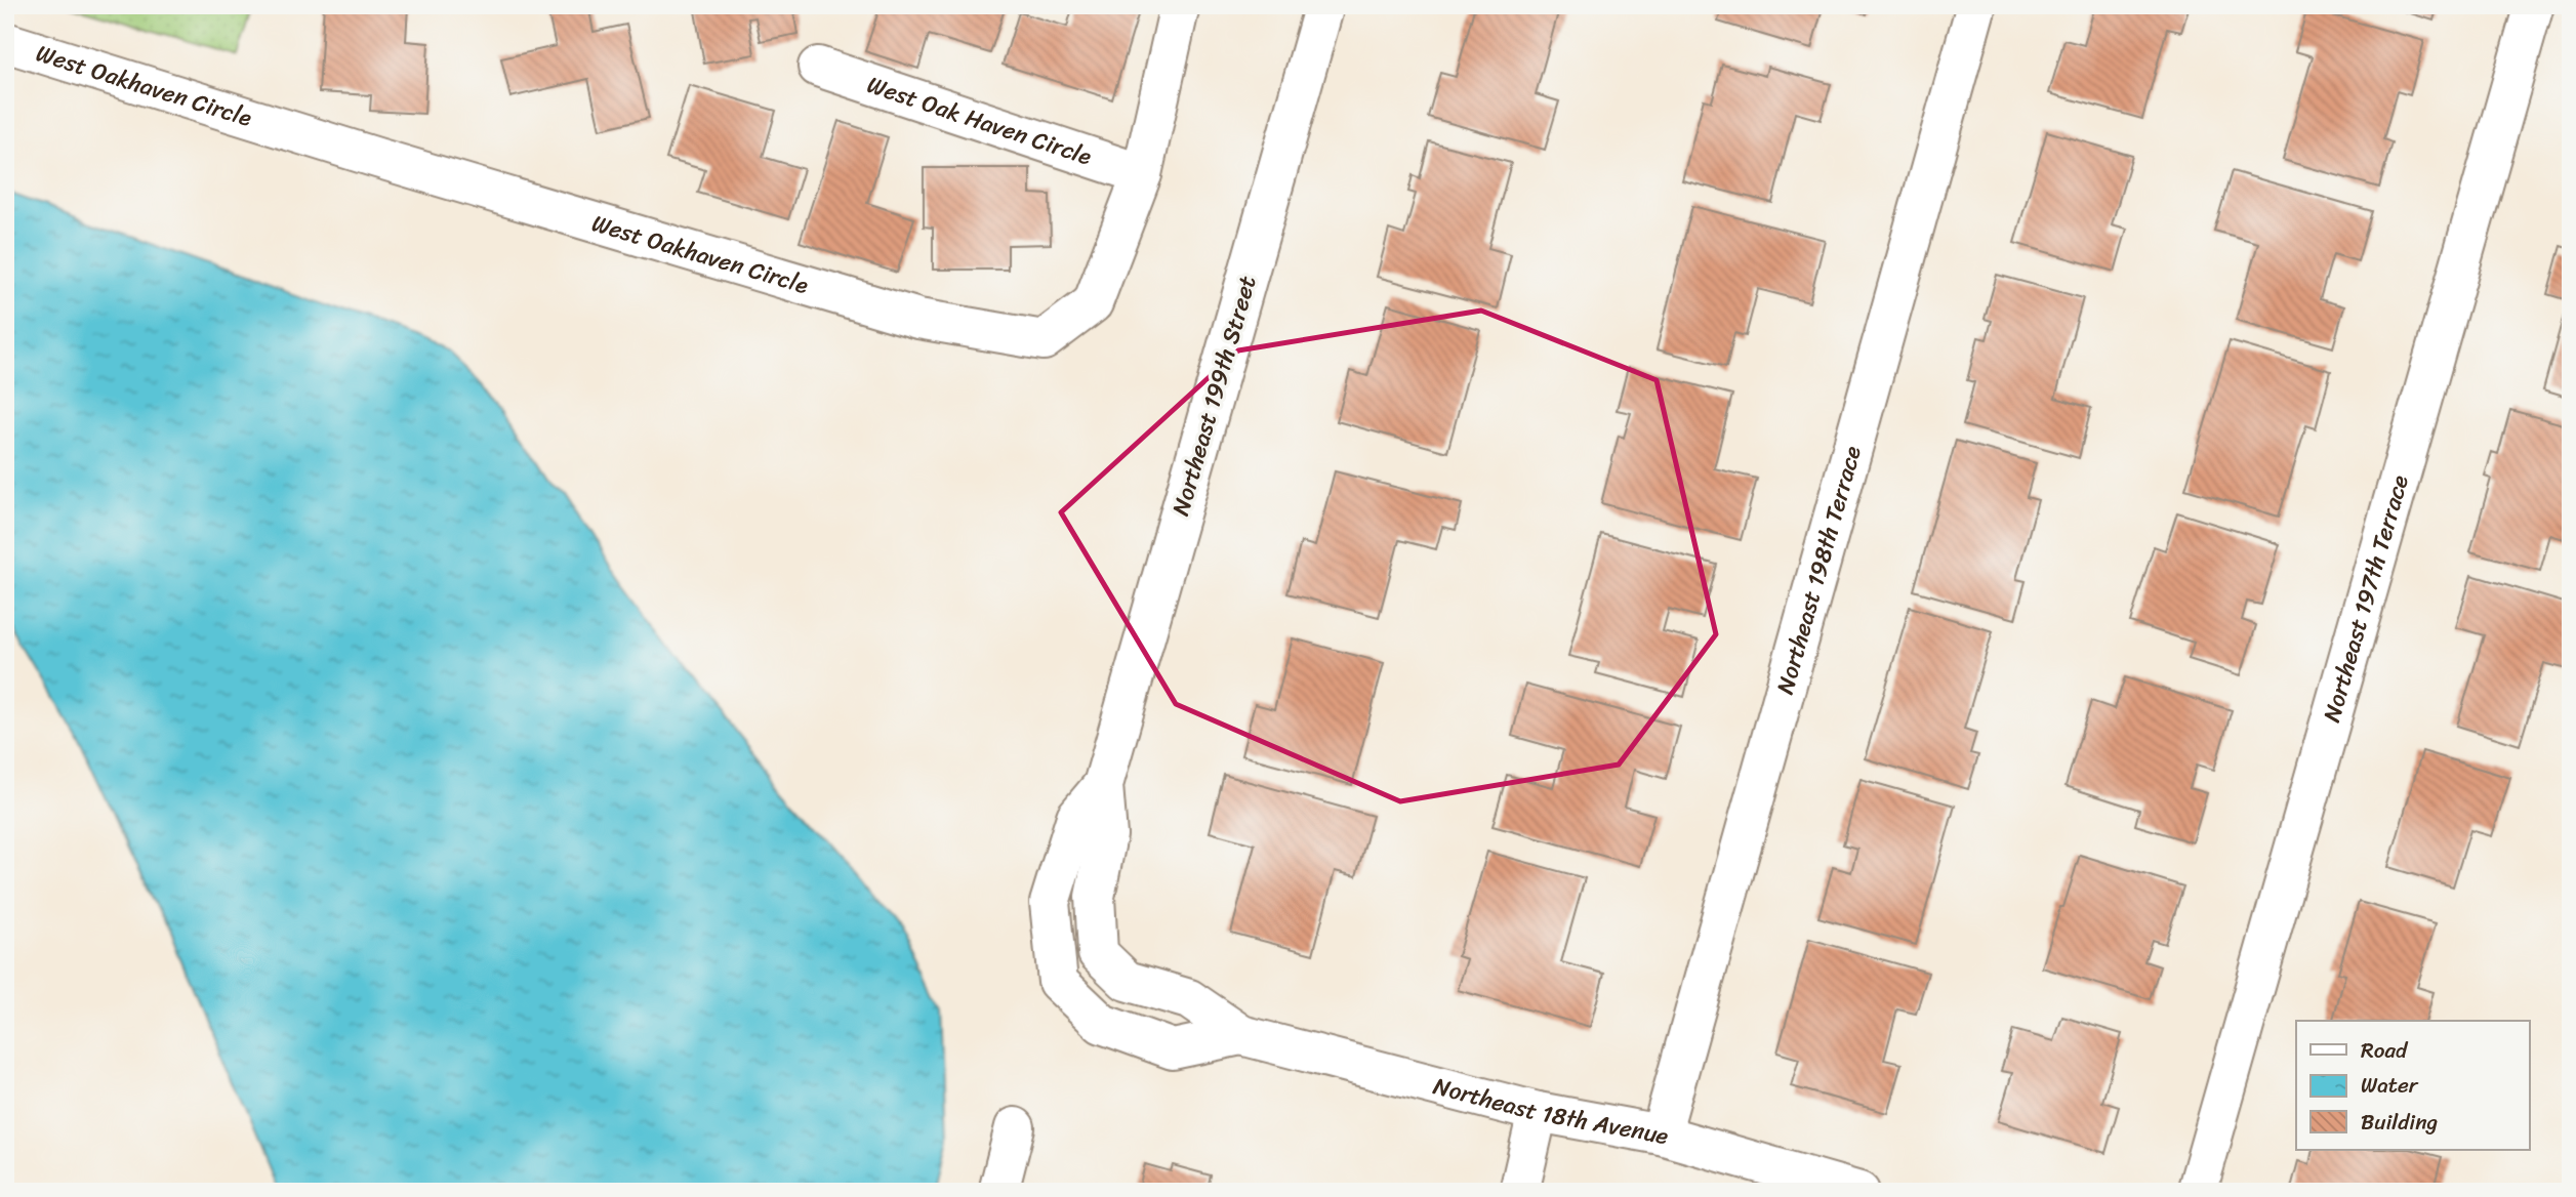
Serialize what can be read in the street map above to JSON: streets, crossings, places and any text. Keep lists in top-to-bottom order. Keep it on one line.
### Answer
{"streets":{"street":["West Oakhaven Circle","West Oak Haven Circle","Northeast 199th Street","Northeast 198th Terrace","Northeast 197th Terrace","Northeast 18th Avenue"]},"crossings":[["West Oakhaven Circle","West Oak Haven Circle"],["Northeast 199th Street","Northeast 18th Avenue"],["Northeast 198th Terrace","Northeast 18th Avenue"]],"legend":["Road","Water","Building"]}
